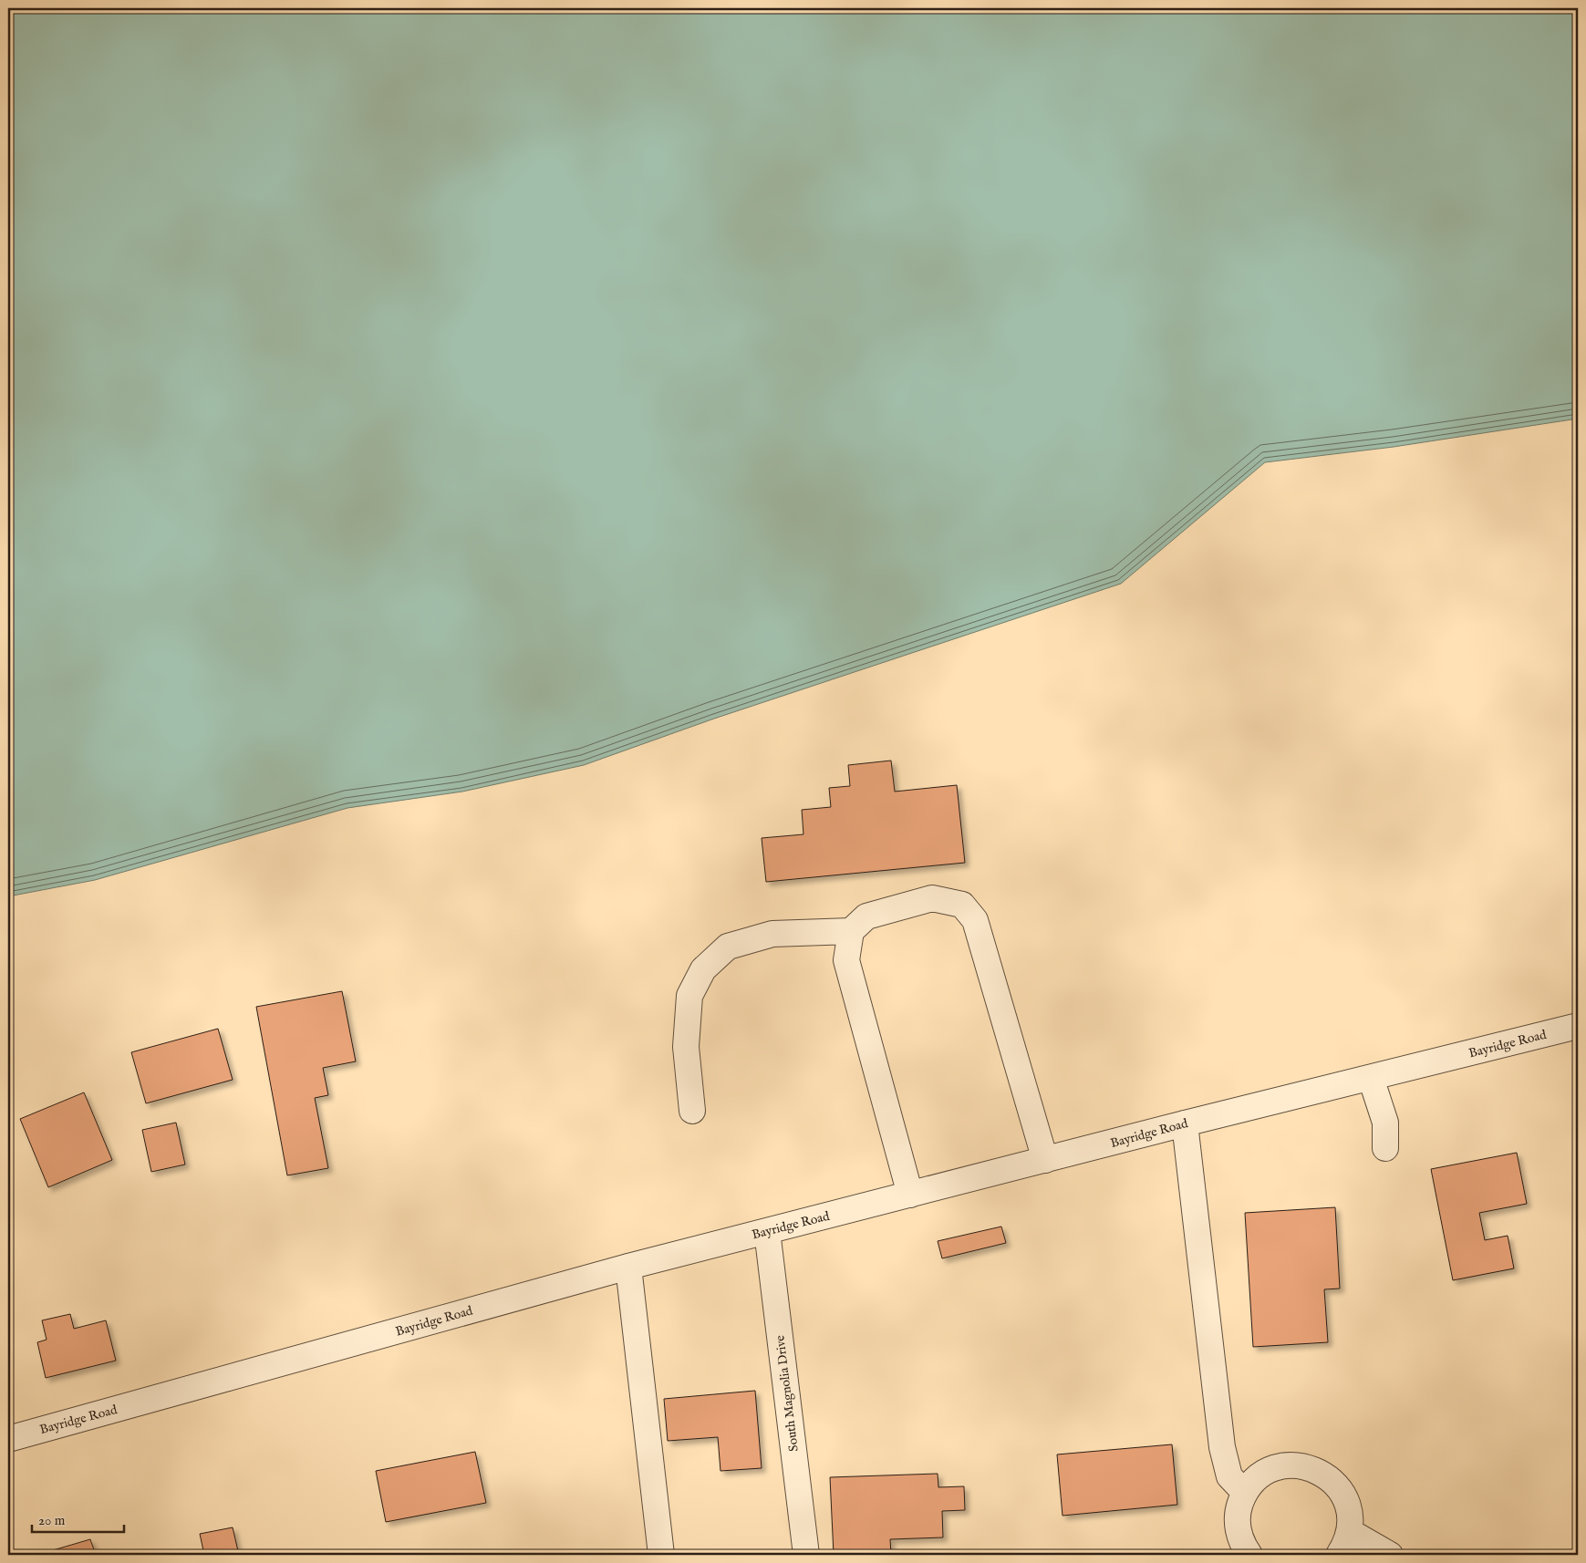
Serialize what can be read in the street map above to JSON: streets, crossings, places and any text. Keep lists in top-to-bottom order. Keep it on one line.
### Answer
{"streets":{"street":["Bayridge Road","South Magnolia Drive"]},"crossings":[["Bayridge Road","South Magnolia Drive"]],"scale_bar":"20 m"}
